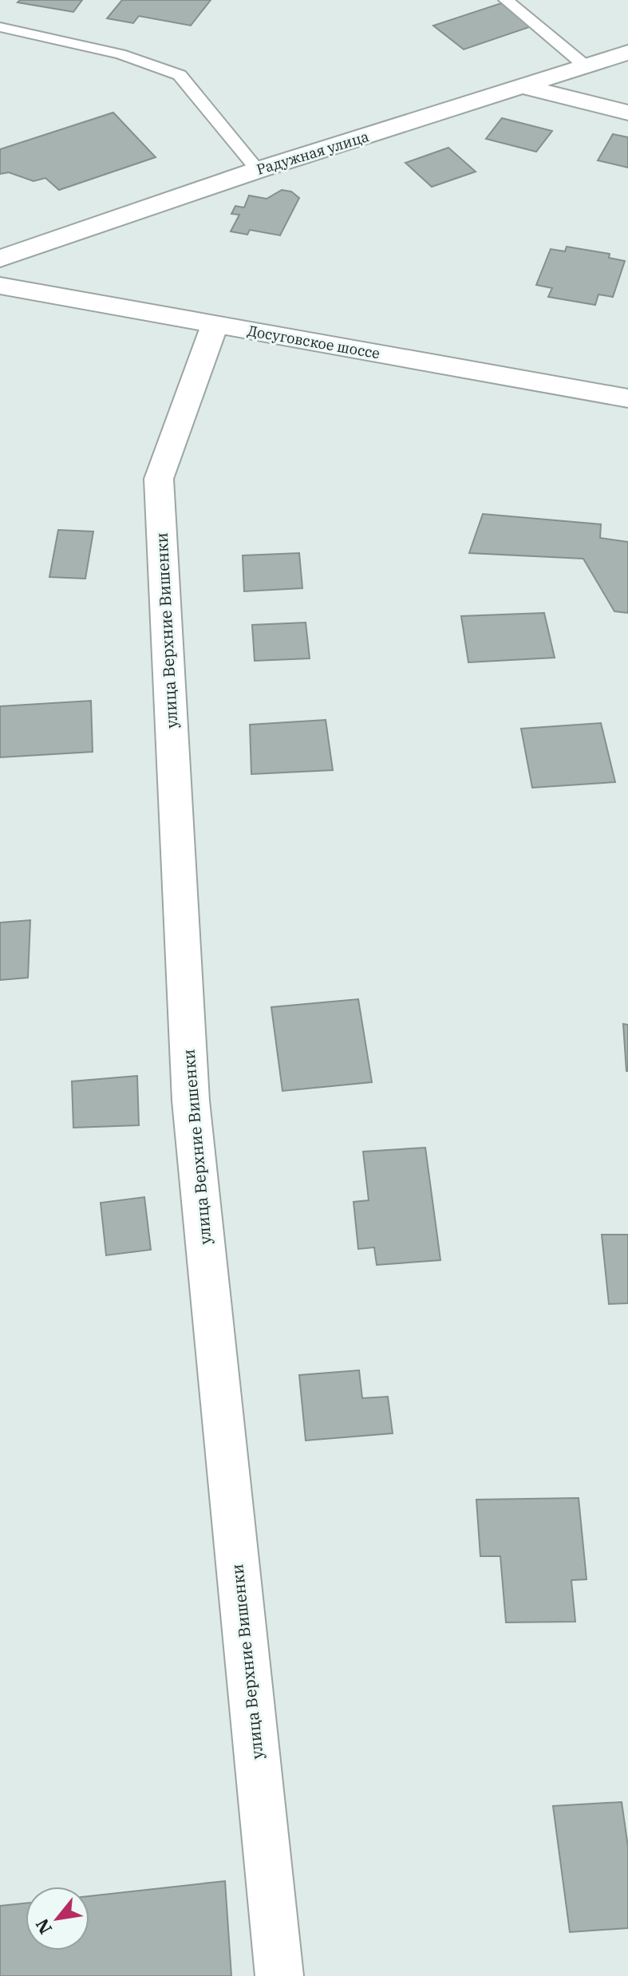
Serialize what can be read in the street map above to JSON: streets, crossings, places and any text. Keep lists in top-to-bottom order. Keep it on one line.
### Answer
{"streets":{"street":["Радужная улица","Досуговское шоссе","улица Верхние Вишенки"]},"crossings":[["Досуговское шоссе","улица Верхние Вишенки"]],"north":"bottom left"}
